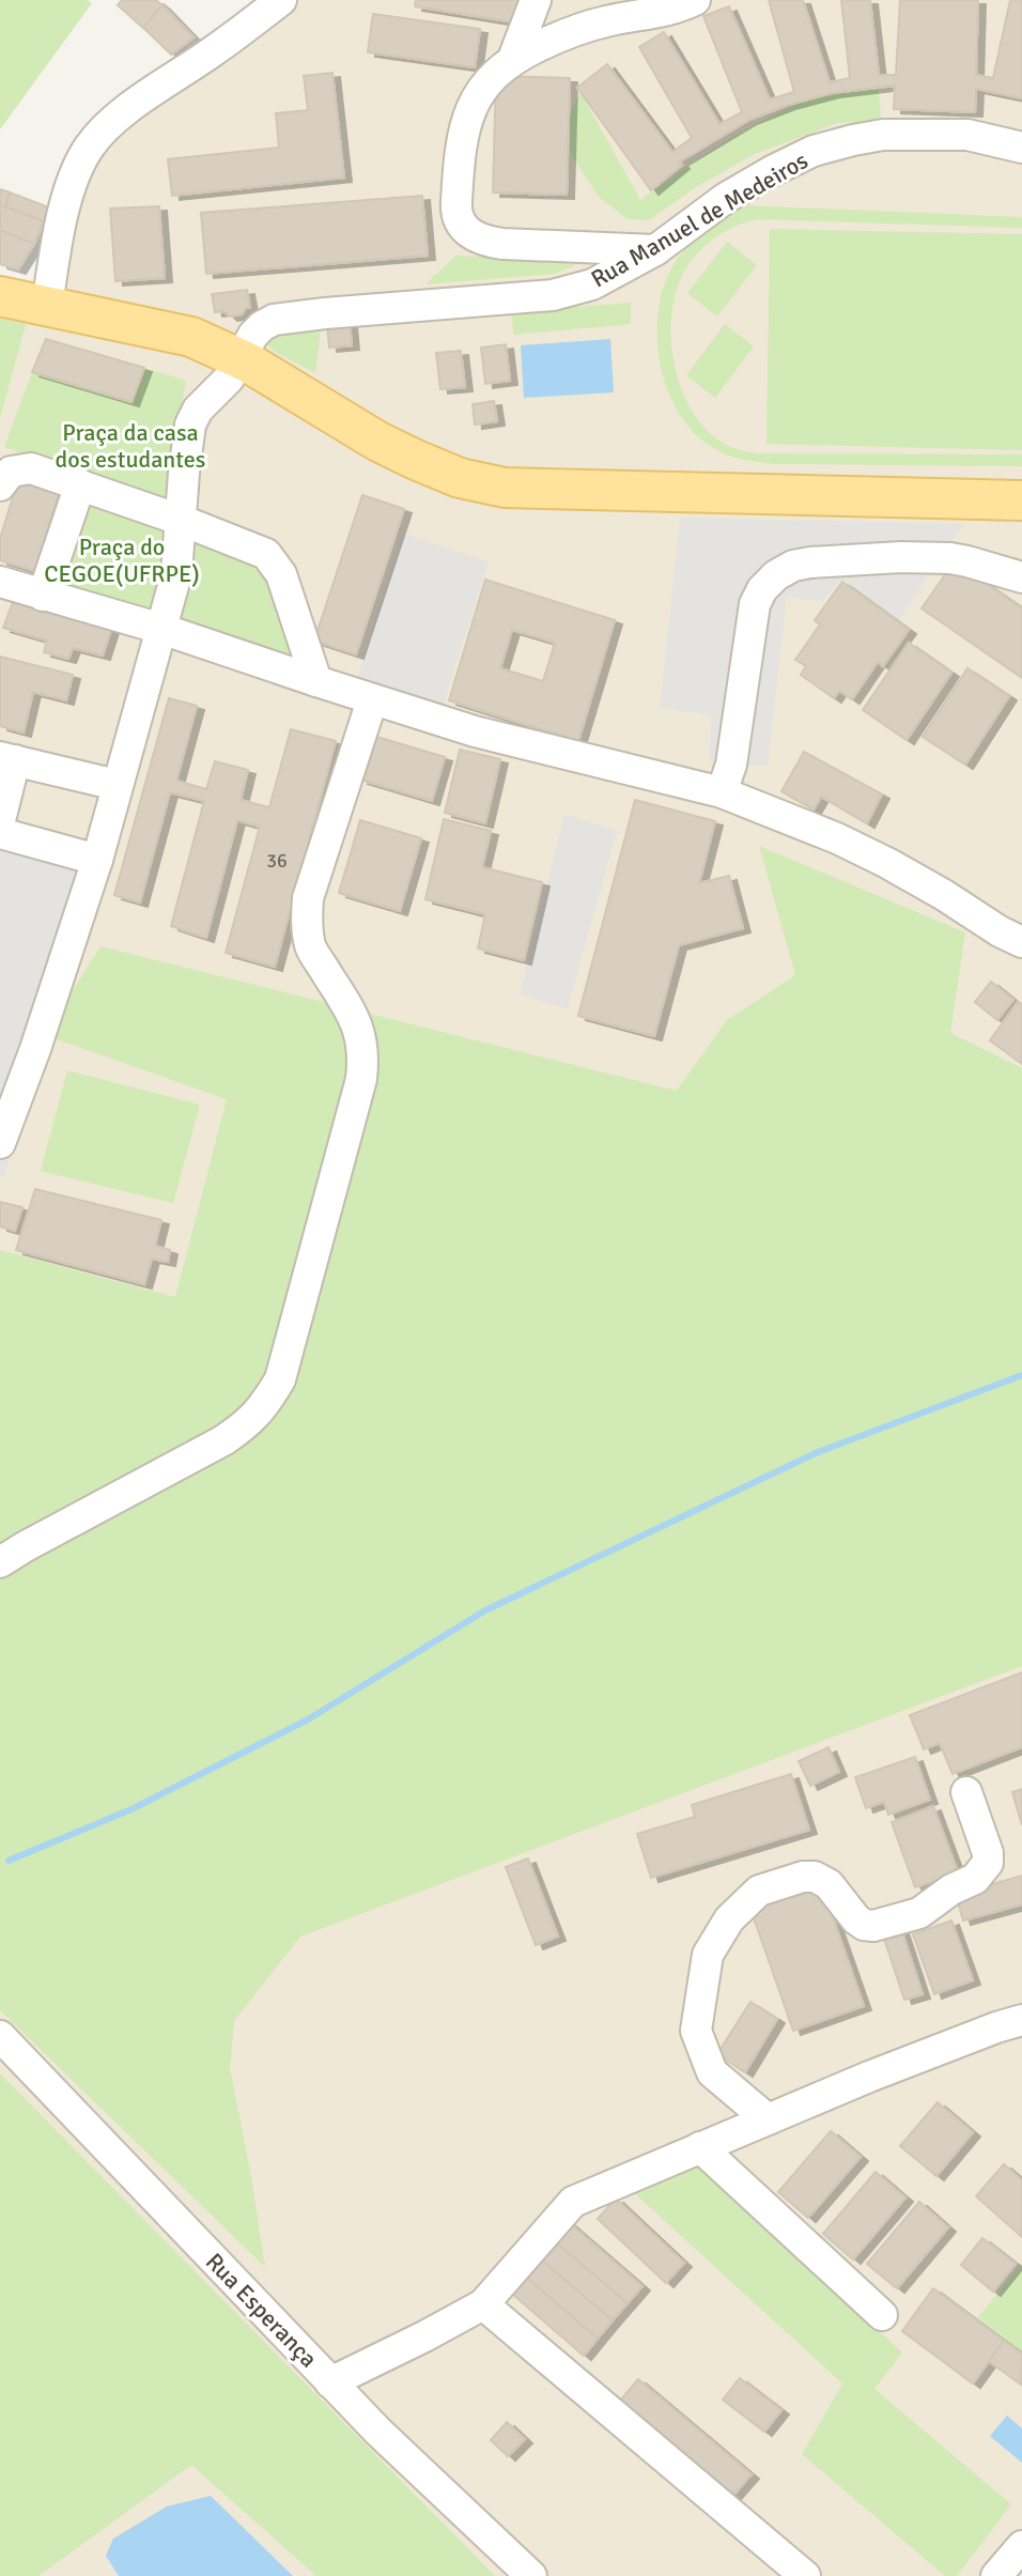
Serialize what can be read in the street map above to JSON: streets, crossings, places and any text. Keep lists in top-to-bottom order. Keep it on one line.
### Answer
{"streets":{"street":["Rua Manuel de Medeiros","Rua Esperança"]},"parks":["Praça da casa dos estudantes","Praça do CEGOE(UFRPE)"],"house_numbers":["36"]}
